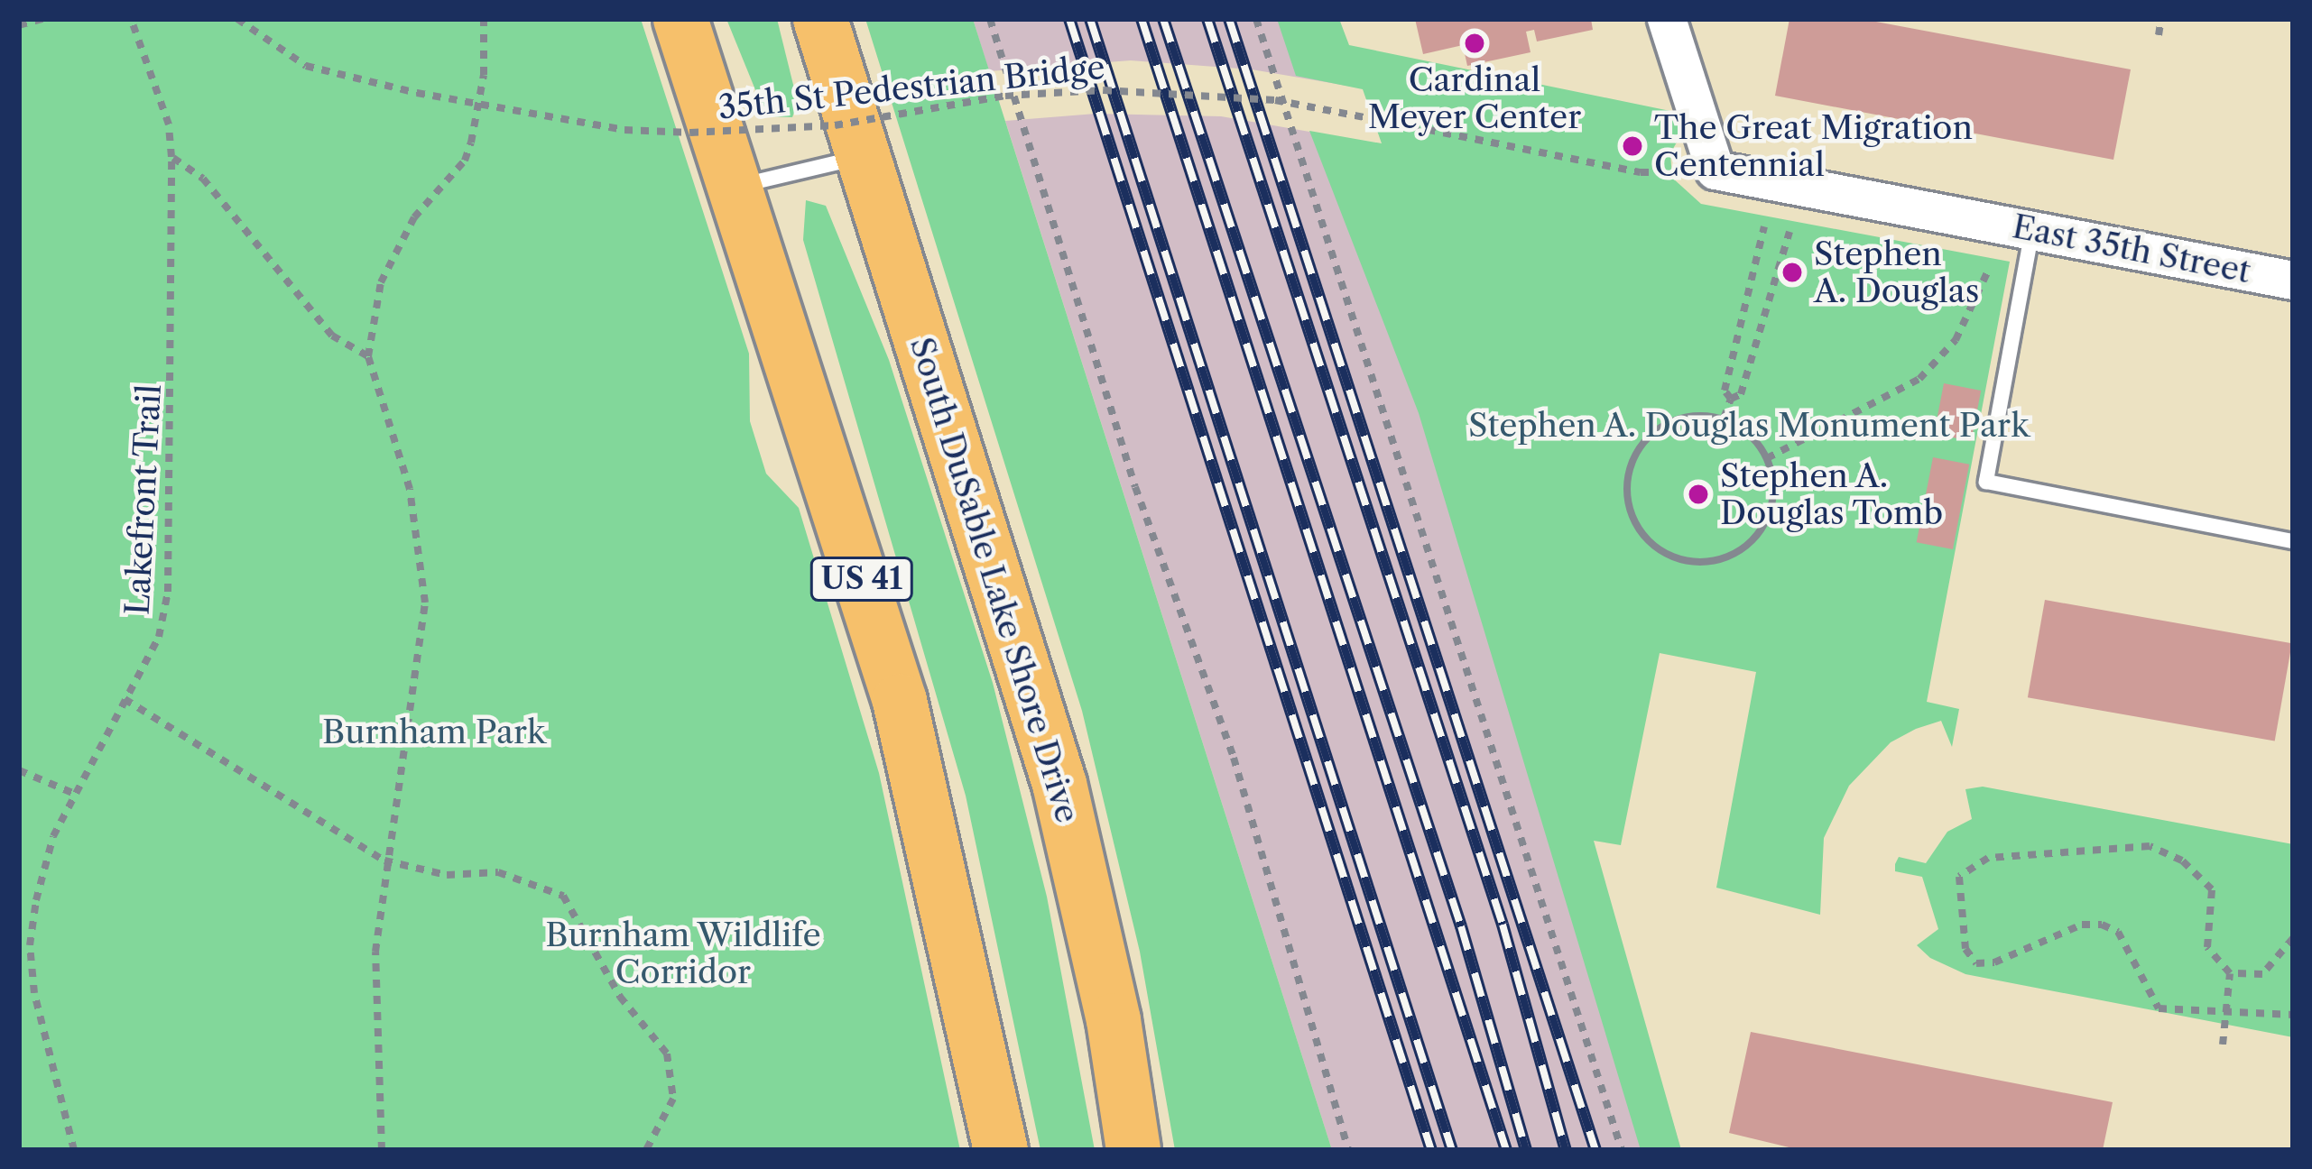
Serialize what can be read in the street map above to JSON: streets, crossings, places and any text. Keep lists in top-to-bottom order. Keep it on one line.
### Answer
{"streets":{"highway":["US 41","South DuSable Lake Shore Drive"],"street":["East 35th Street"],"path":["35th St Pedestrian Bridge","Lakefront Trail"]},"crossings":[["35th St Pedestrian Bridge","East 35th Street"]],"parks":["Stephen A. Douglas Monument Park","Burnham Park","Burnham Wildlife Corridor"],"places":["Cardinal Meyer Center","The Great Migration Centennial","Stephen A. Douglas","Stephen A. Douglas Tomb"]}
